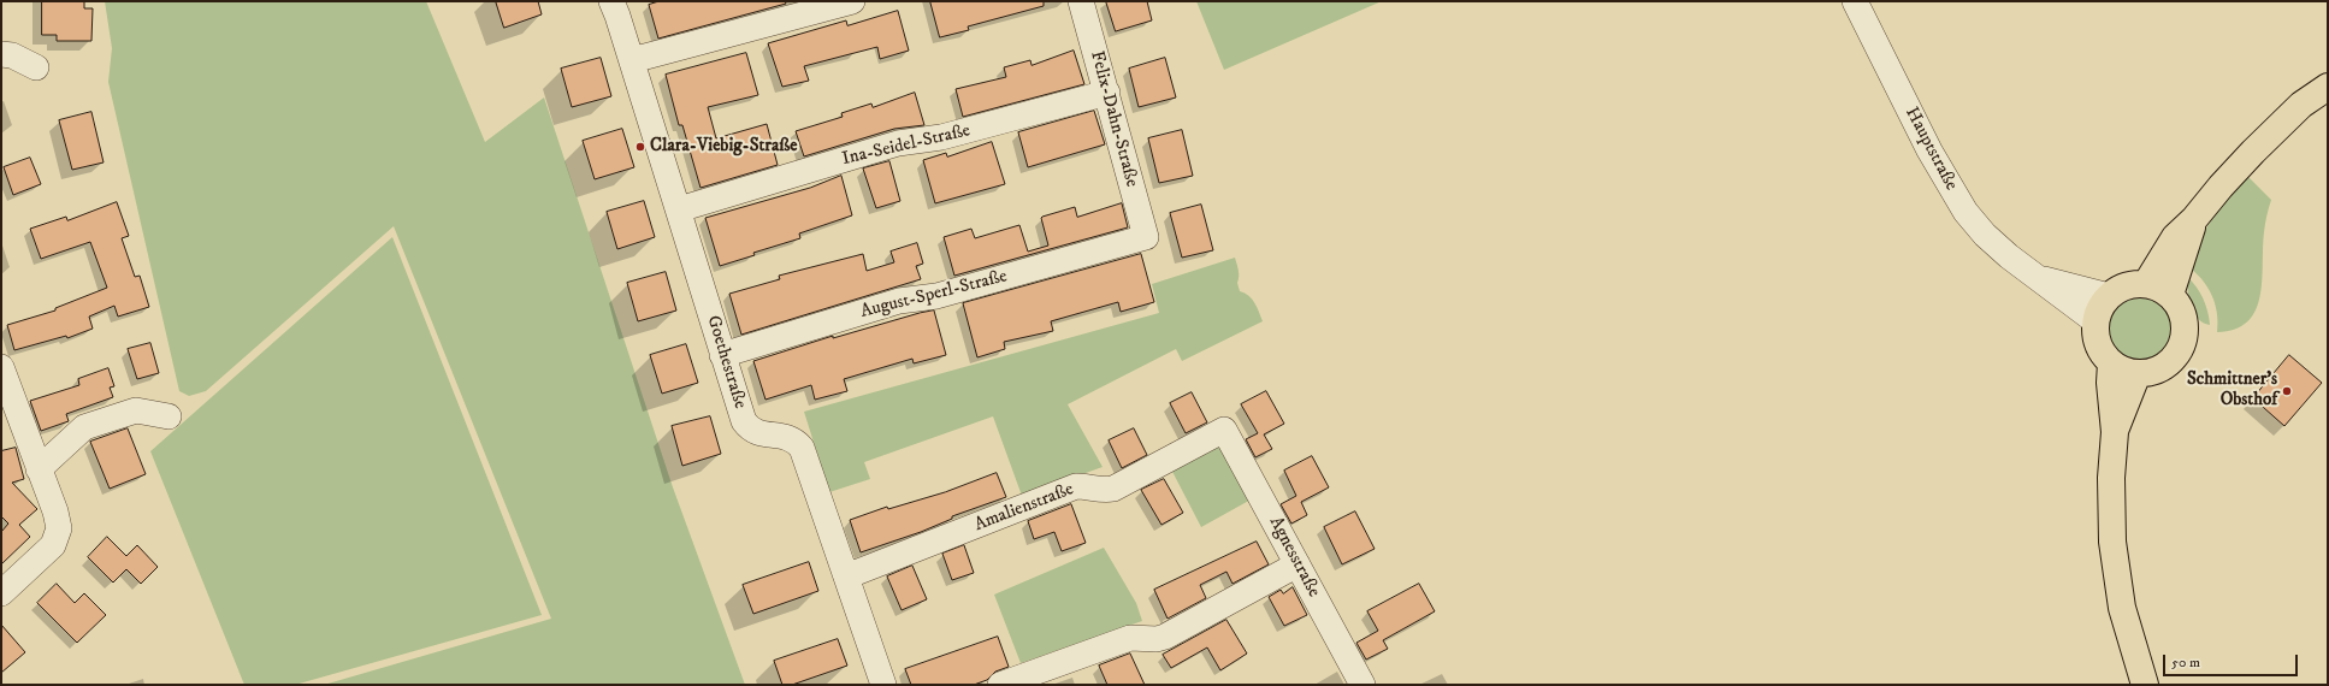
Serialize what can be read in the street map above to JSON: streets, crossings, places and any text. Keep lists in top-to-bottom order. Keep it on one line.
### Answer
{"streets":{"street":["Felix-Dahn-Straße","Ina-Seidel-Straße","Hauptstraße","August-Sperl-Straße","Goethestraße","Amalienstraße","Agnesstraße"]},"crossings":[["Felix-Dahn-Straße","Ina-Seidel-Straße"],["Felix-Dahn-Straße","August-Sperl-Straße"],["Ina-Seidel-Straße","Goethestraße"],["August-Sperl-Straße","Goethestraße"],["Goethestraße","Amalienstraße"],["Amalienstraße","Agnesstraße"]],"places":["Clara-Viebig-Straße","Schmittner's Obsthof"],"scale_bar":"50 m"}
